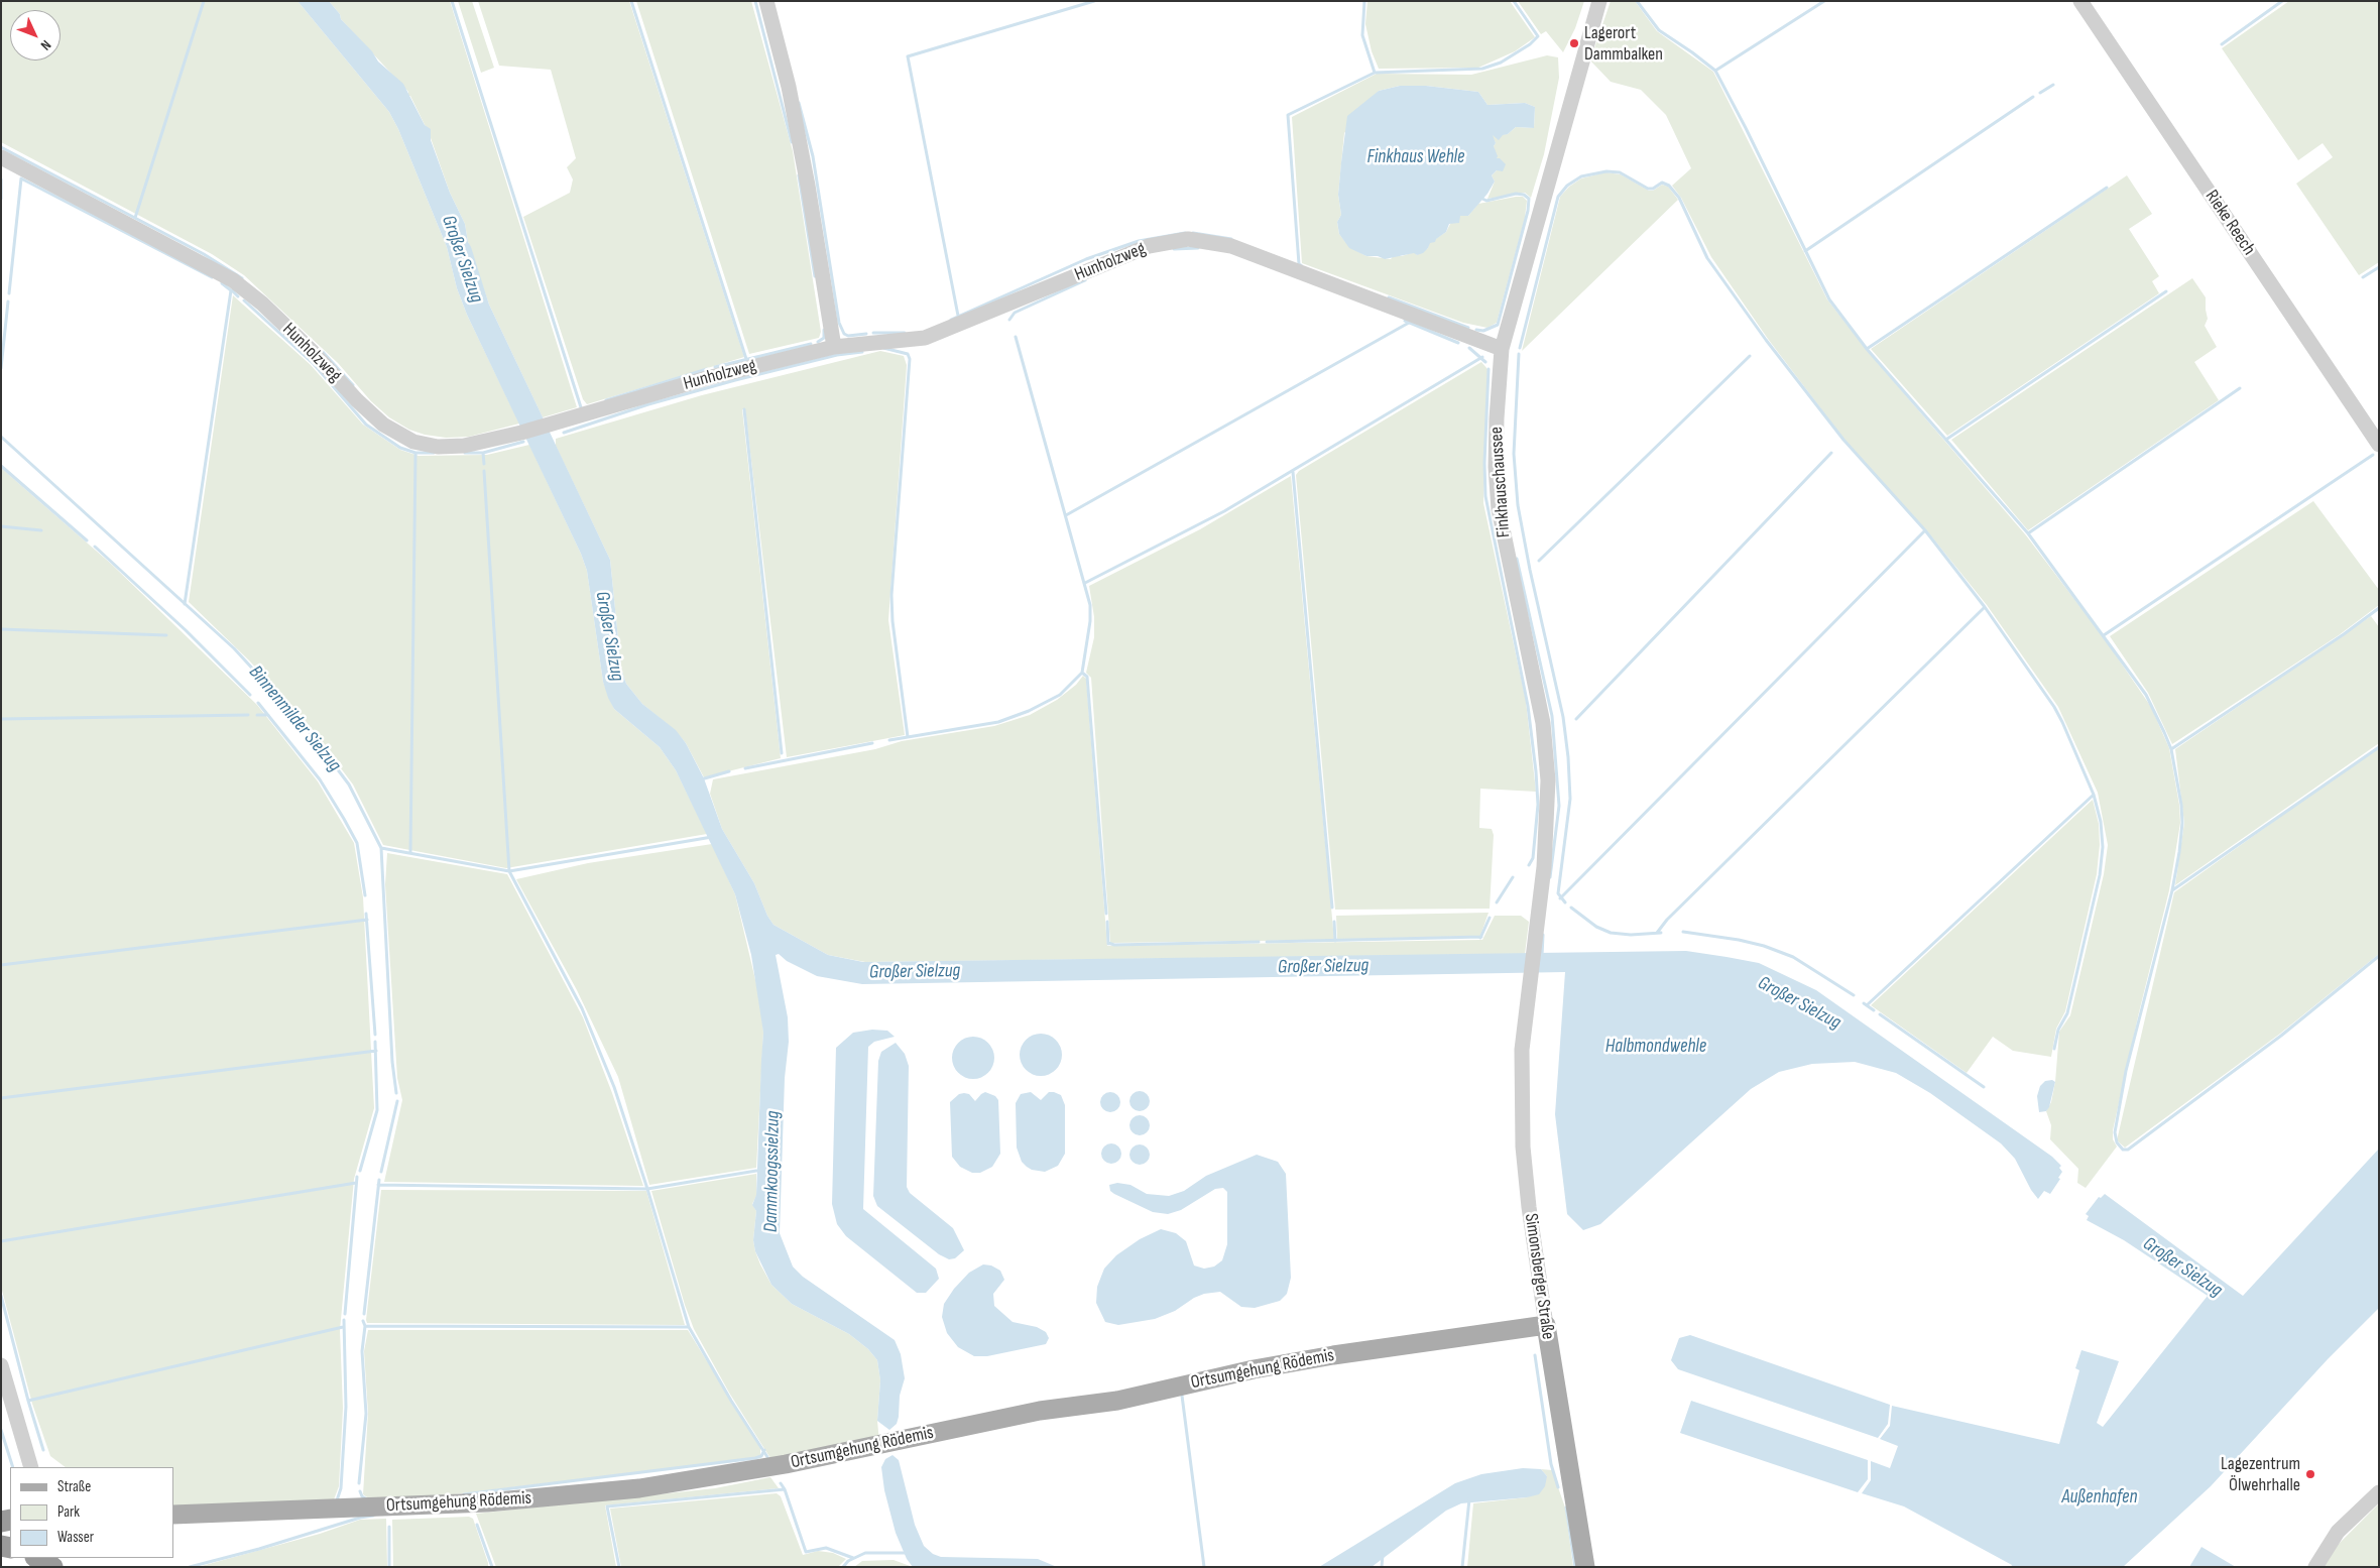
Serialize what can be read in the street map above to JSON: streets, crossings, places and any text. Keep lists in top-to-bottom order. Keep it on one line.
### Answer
{"streets":{"main road":["Simonsberger Straße","Ortsumgehung Rödemis"],"street":["Rieke Reech","Hunholzweg","Finkhauschaussee"]},"crossings":[["Hunholzweg","Finkhauschaussee"],["Finkhauschaussee","Simonsberger Straße"],["Simonsberger Straße","Ortsumgehung Rödemis"]],"water":["Finkhaus Wehle","Großer Sielzug","Binnenmilder Sielzug","Halbmondwehle","Dammkoogssielzug","Außenhafen"],"places":["Lagerort Dammbalken","Lagezentrum Ölwehrhalle"],"legend":["Straße","Park","Wasser"],"north":"bottom right"}
